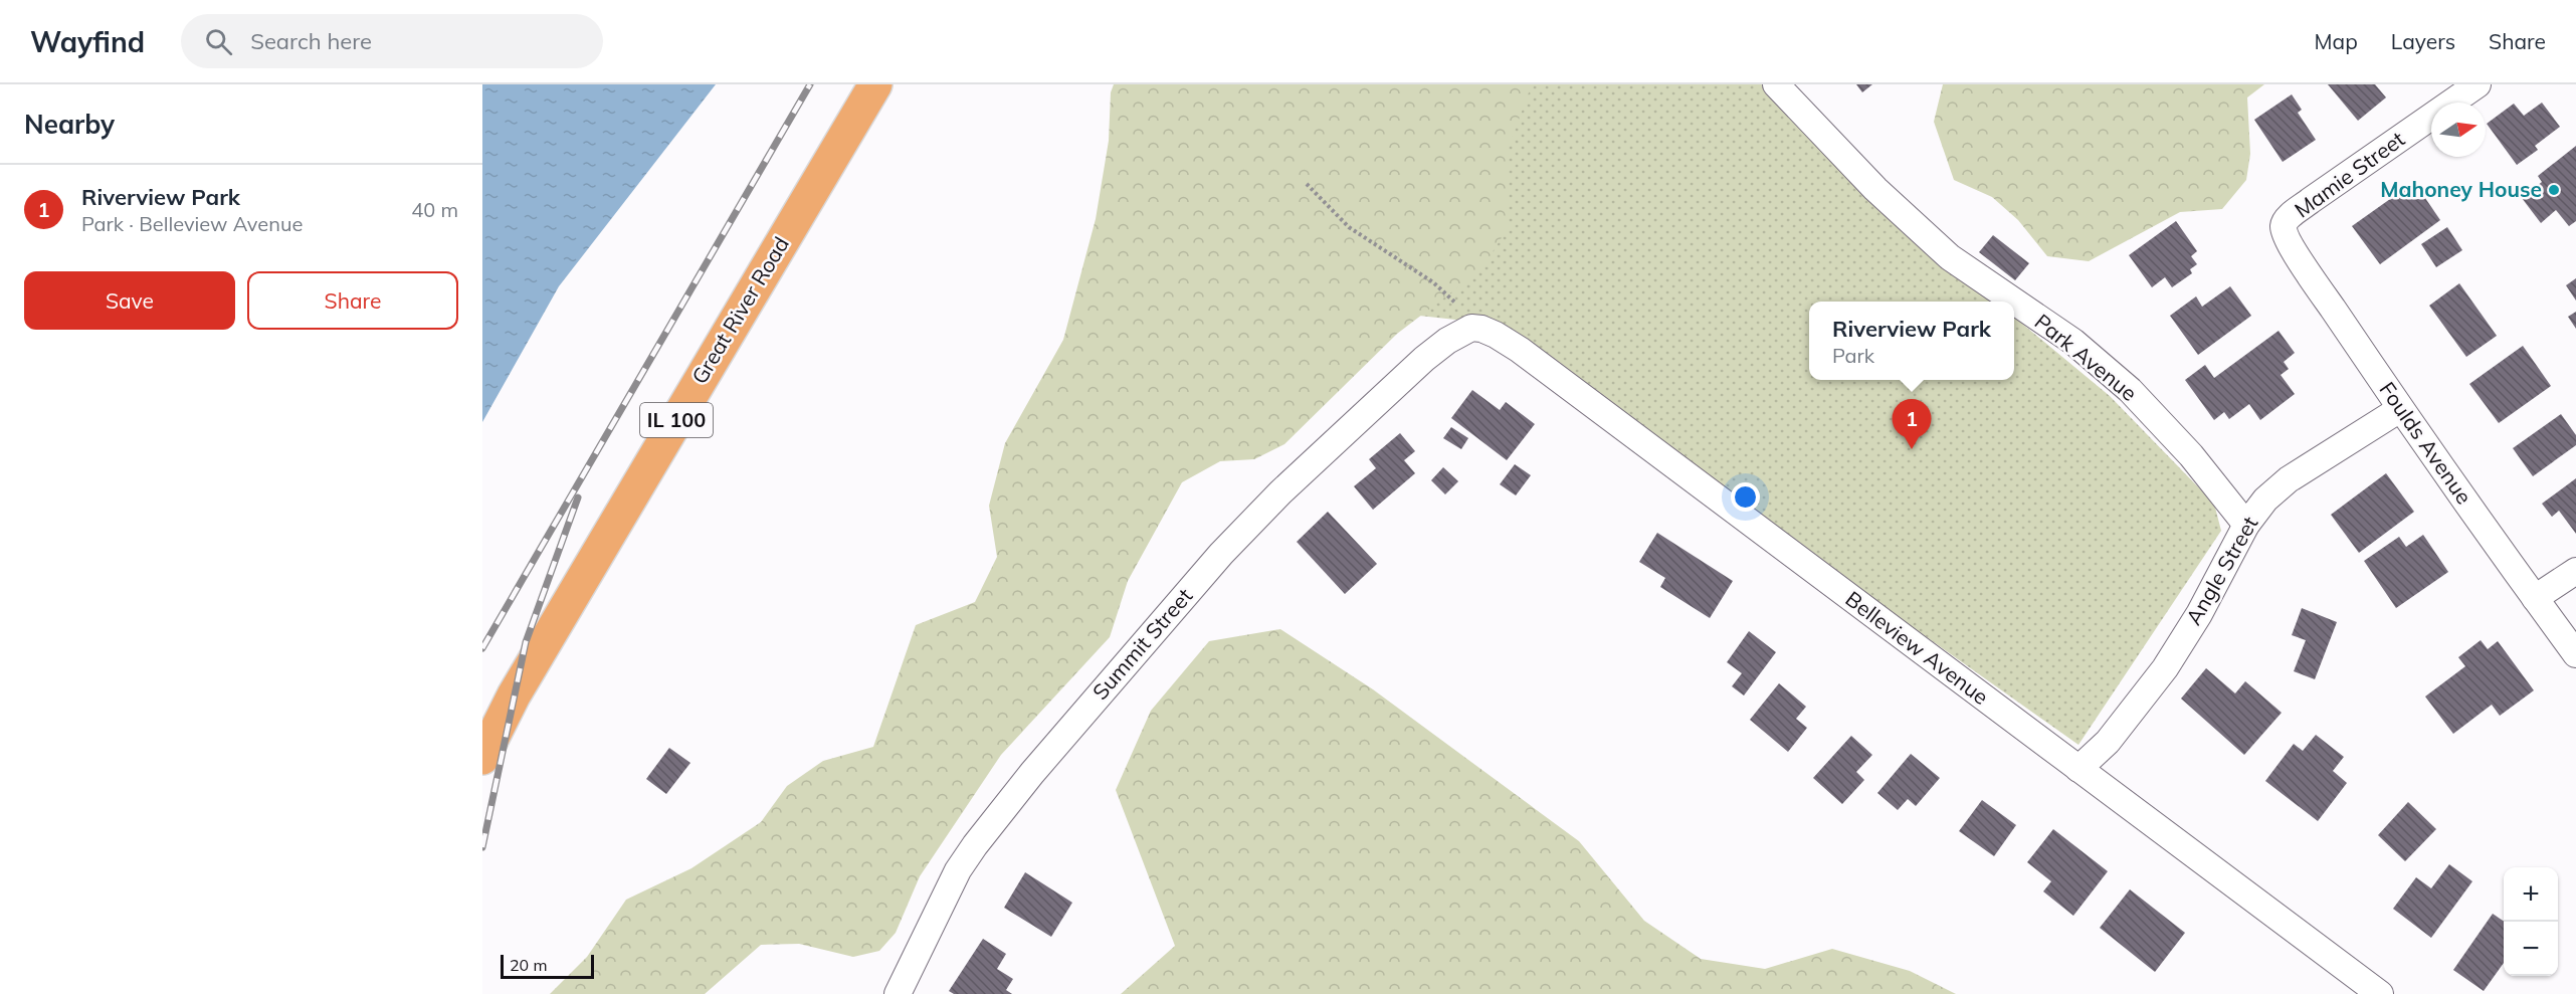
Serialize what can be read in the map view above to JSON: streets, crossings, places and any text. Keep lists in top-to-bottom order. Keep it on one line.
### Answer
{"streets":{"main road":["Great River Road","IL 100"],"street":["Mamie Street","Park Avenue","Foulds Avenue","Angle Street","Summit Street","Belleview Avenue"]},"crossings":[["Mamie Street","Foulds Avenue"],["Park Avenue","Angle Street"],["Foulds Avenue","Angle Street"],["Angle Street","Belleview Avenue"],["Summit Street","Belleview Avenue"]],"places":["Mahoney House"],"scale_bar":"20 m","north":"right","page":{"header":"Wayfind","search":"Search here","nav":["Map","Layers","Share"],"heading":"Nearby","list":[{"mark":"1","name":"Riverview Park","note":"Park · Belleview Avenue","value":"40 m"}],"buttons":["Save","Share"],"popup":["Riverview Park","Park"],"pins":"1","map_buttons":["+","−"],"scale":"20 m"}}
